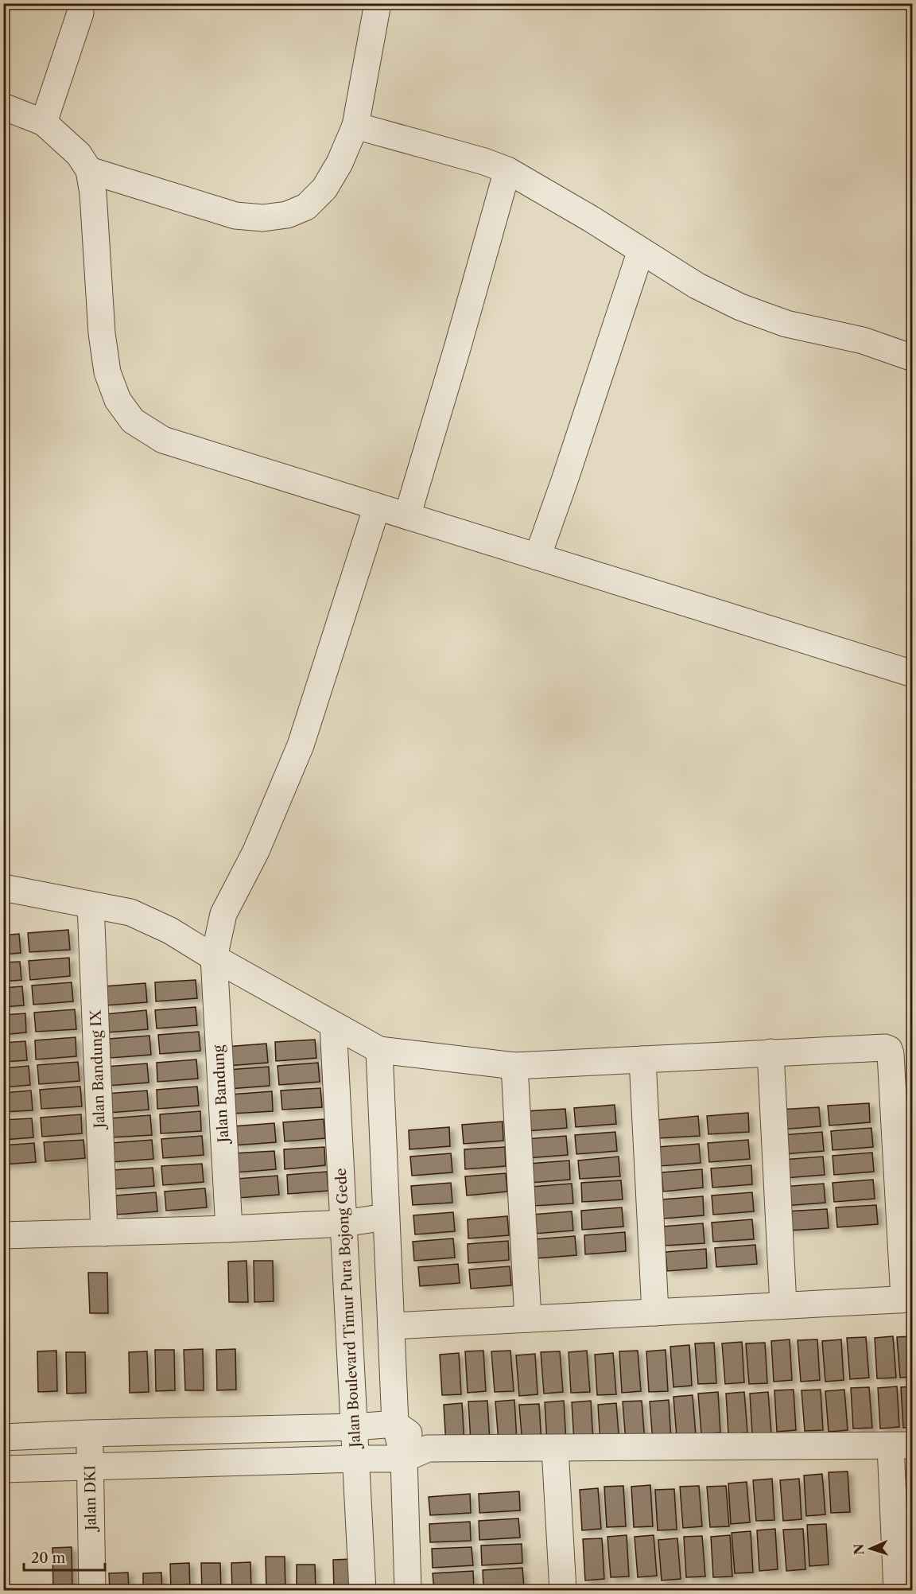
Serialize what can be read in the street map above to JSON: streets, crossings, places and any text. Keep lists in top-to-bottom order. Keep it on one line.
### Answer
{"streets":{"street":["Jalan Bandung IX","Jalan Bandung","Jalan Boulevard Timur Pura Bojong Gede","Jalan DKI"]},"scale_bar":"20 m","north":"left"}
